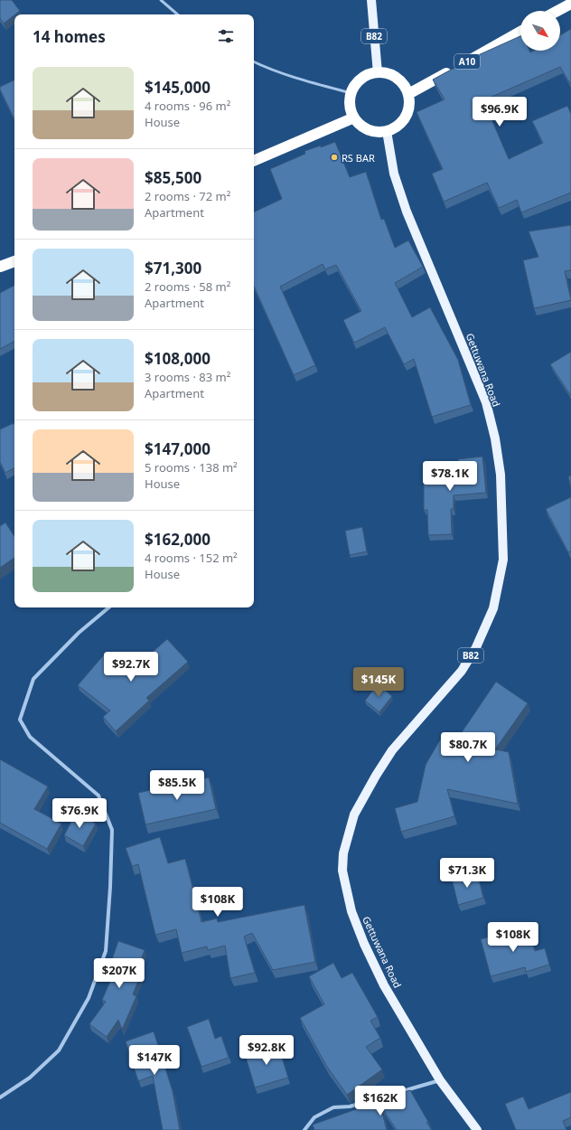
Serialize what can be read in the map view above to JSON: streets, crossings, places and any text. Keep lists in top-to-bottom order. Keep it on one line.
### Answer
{"streets":{"highway":["A10"],"main road":["B82","Gettuwana Road"]},"crossings":[["B82","A10"],["B82","Gettuwana Road"],["A10","Gettuwana Road"]],"places":["RS BAR"],"north":"bottom right","page":{"heading":"14 homes","list":[{"name":"$145,000","note":"4 rooms · 96 m² · House"},{"name":"$85,500","note":"2 rooms · 72 m² · Apartment"},{"name":"$71,300","note":"2 rooms · 58 m² · Apartment"},{"name":"$108,000","note":"3 rooms · 83 m² · Apartment"},{"name":"$147,000","note":"5 rooms · 138 m² · House"},{"name":"$162,000","note":"4 rooms · 152 m² · House"}],"price":["$96.9K","$78.1K","$92.7K","$145K","$80.7K","$85.5K","$76.9K","$71.3K","$108K","$108K","$207K","$92.8K","$147K","$162K"]}}
